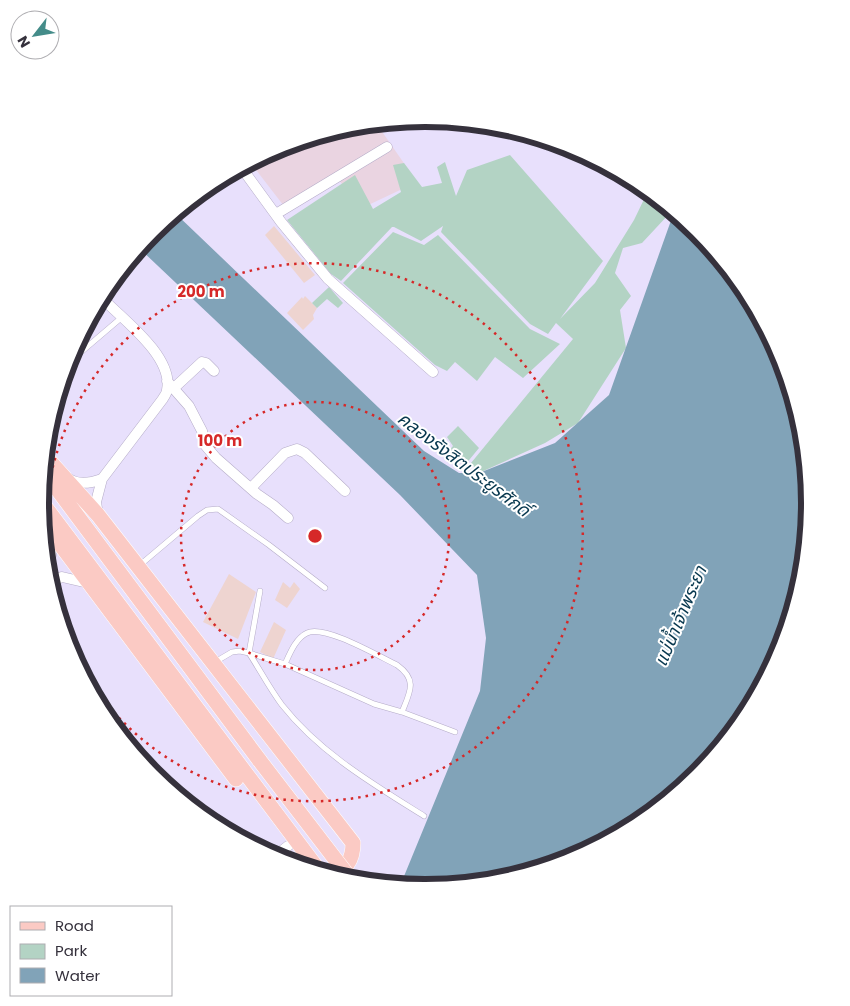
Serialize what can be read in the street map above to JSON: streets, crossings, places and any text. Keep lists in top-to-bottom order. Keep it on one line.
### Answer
{"water":["คลองรังสิตประยูรศักดิ์","แม่น้ำเจ้าพระยา"],"legend":["Road","Park","Water"],"north":"bottom left","rings":["200 m","100 m"]}
